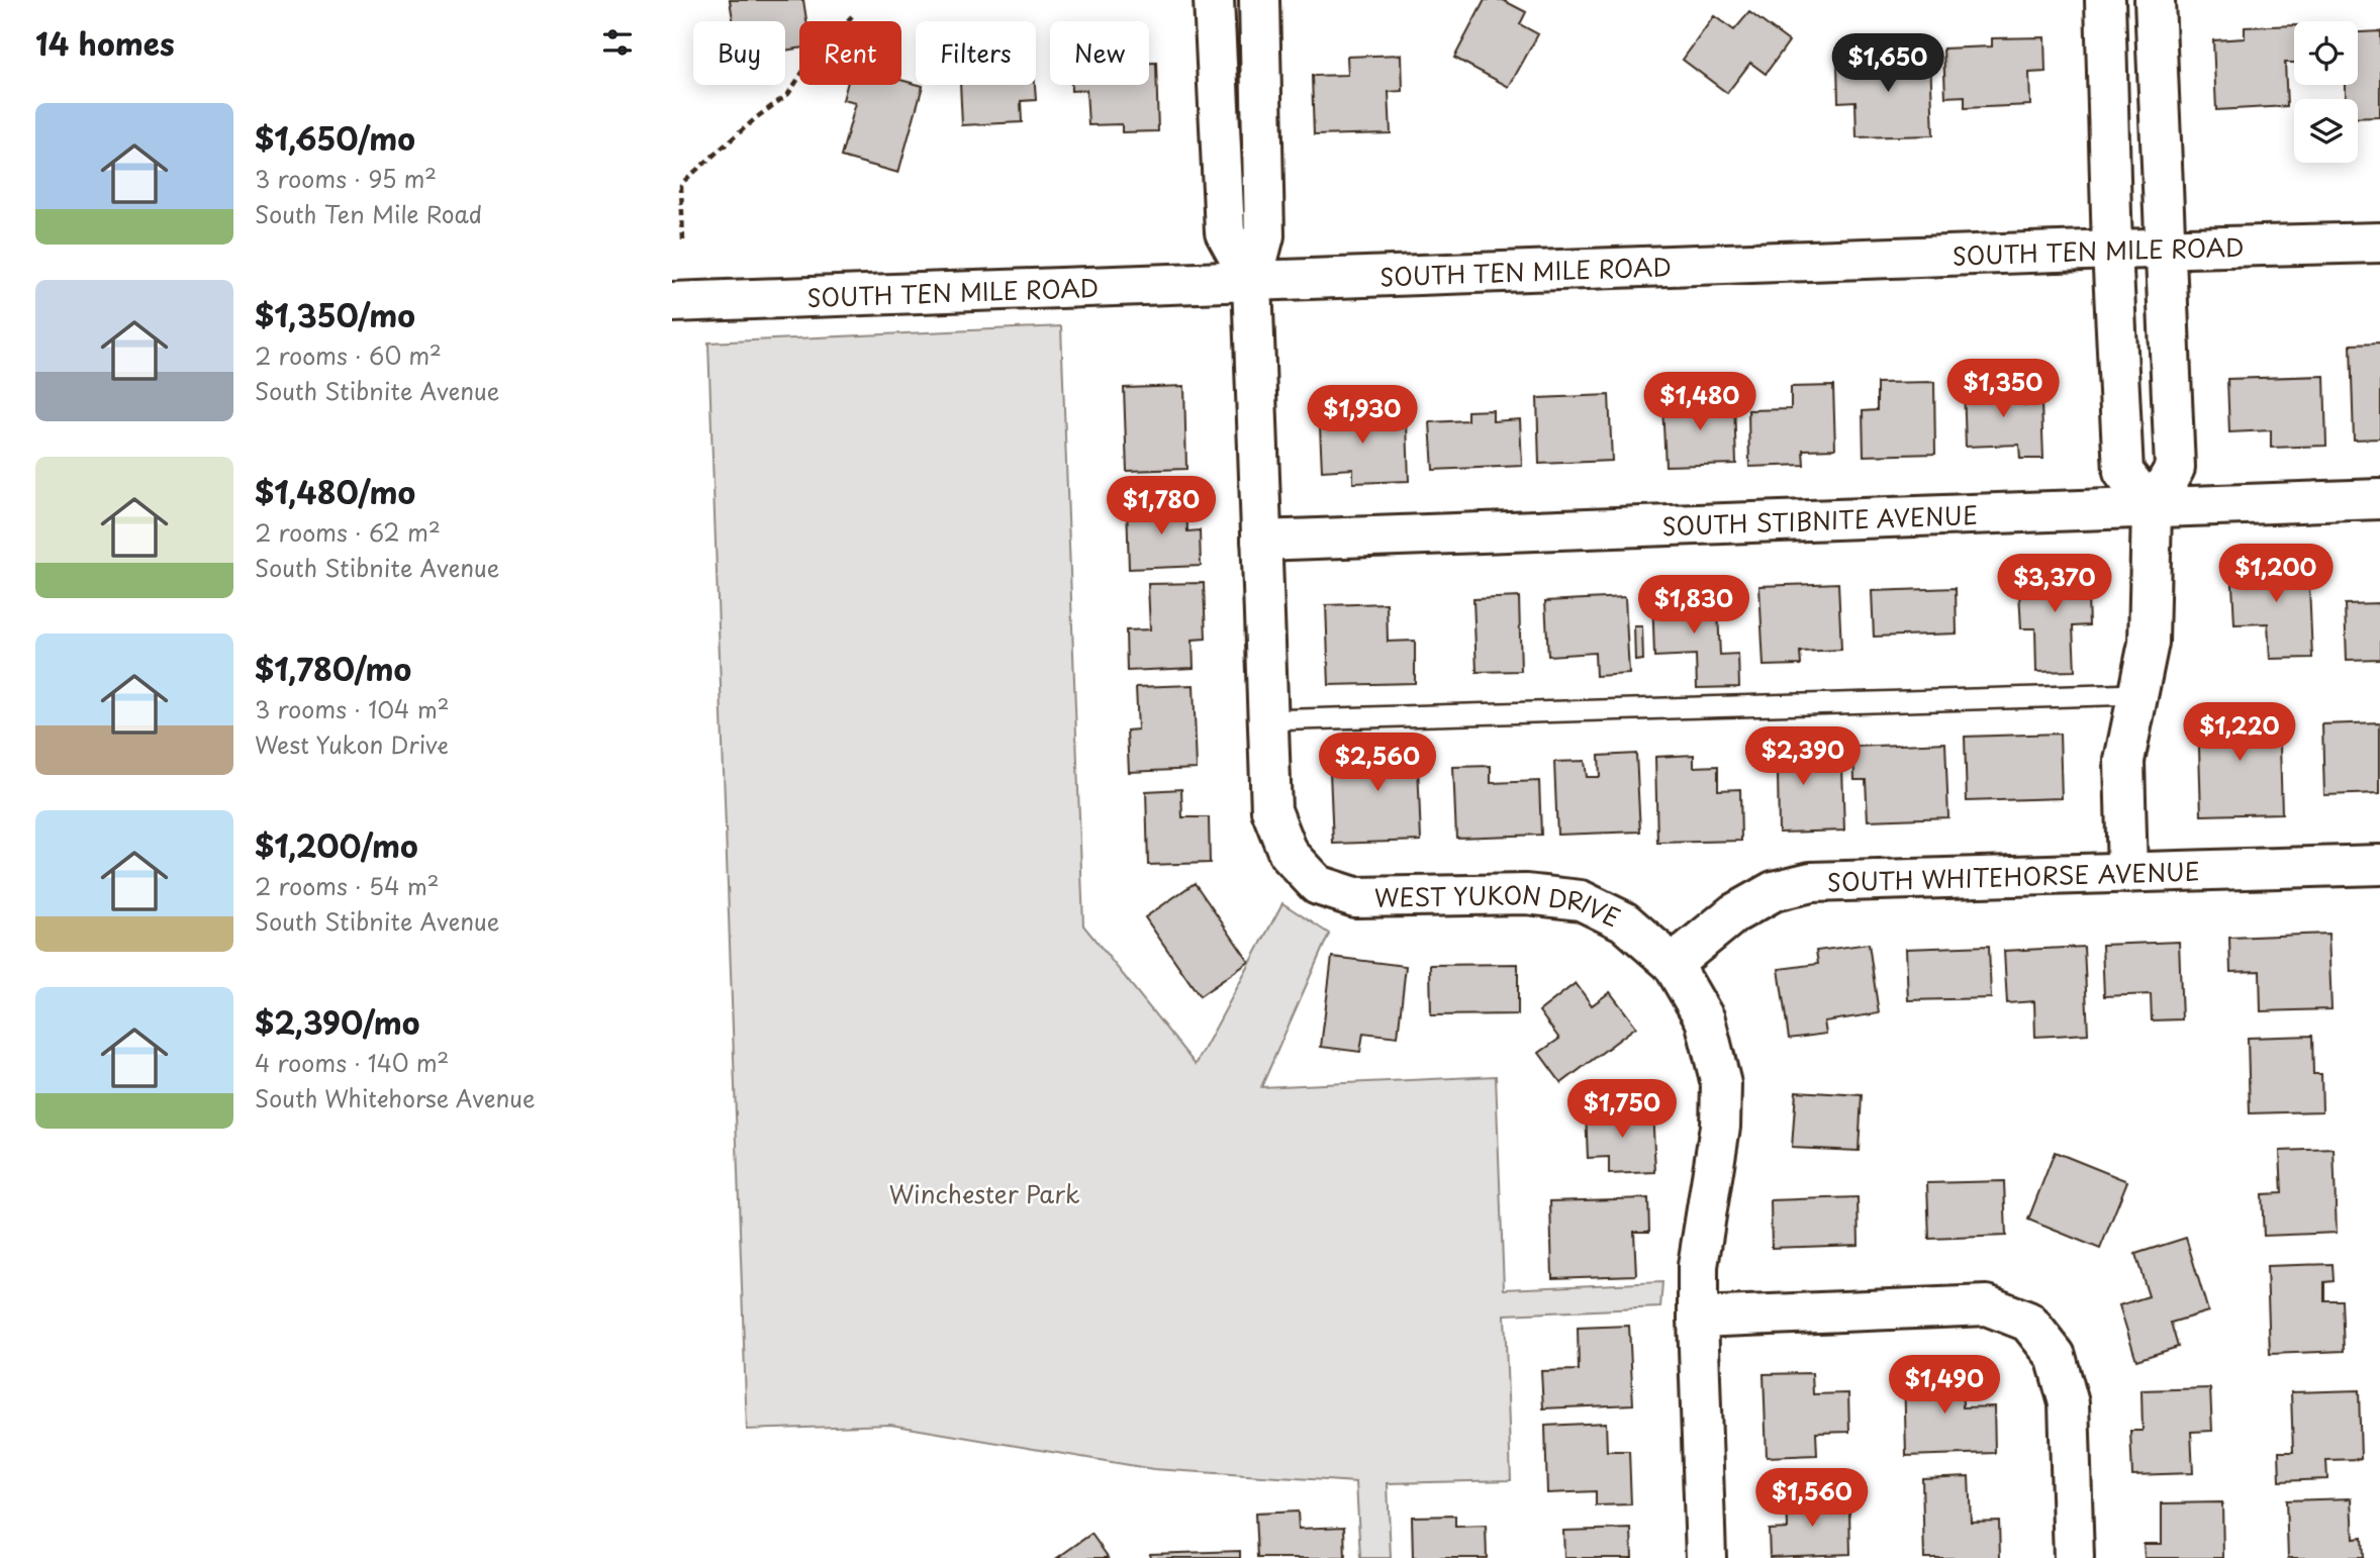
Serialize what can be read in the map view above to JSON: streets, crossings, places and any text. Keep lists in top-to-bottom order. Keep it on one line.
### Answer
{"streets":{"street":["SOUTH TEN MILE ROAD","SOUTH STIBNITE AVENUE","SOUTH WHITEHORSE AVENUE","WEST YUKON DRIVE"]},"crossings":[["SOUTH TEN MILE ROAD","WEST YUKON DRIVE"],["SOUTH STIBNITE AVENUE","WEST YUKON DRIVE"],["SOUTH WHITEHORSE AVENUE","WEST YUKON DRIVE"]],"parks":["Winchester Park"],"page":{"heading":"14 homes","chip":["Buy","Rent","Filters","New"],"price":["$1,650","$1,350","$1,480","$1,930","$1,780","$1,200","$3,370","$1,830","$1,220","$2,390","$2,560","$1,750","$1,490","$1,560"],"list":[{"name":"$1,650/mo","note":"3 rooms · 95 m² · South Ten Mile Road"},{"name":"$1,350/mo","note":"2 rooms · 60 m² · South Stibnite Avenue"},{"name":"$1,480/mo","note":"2 rooms · 62 m² · South Stibnite Avenue"},{"name":"$1,780/mo","note":"3 rooms · 104 m² · West Yukon Drive"},{"name":"$1,200/mo","note":"2 rooms · 54 m² · South Stibnite Avenue"},{"name":"$2,390/mo","note":"4 rooms · 140 m² · South Whitehorse Avenue"}]}}
